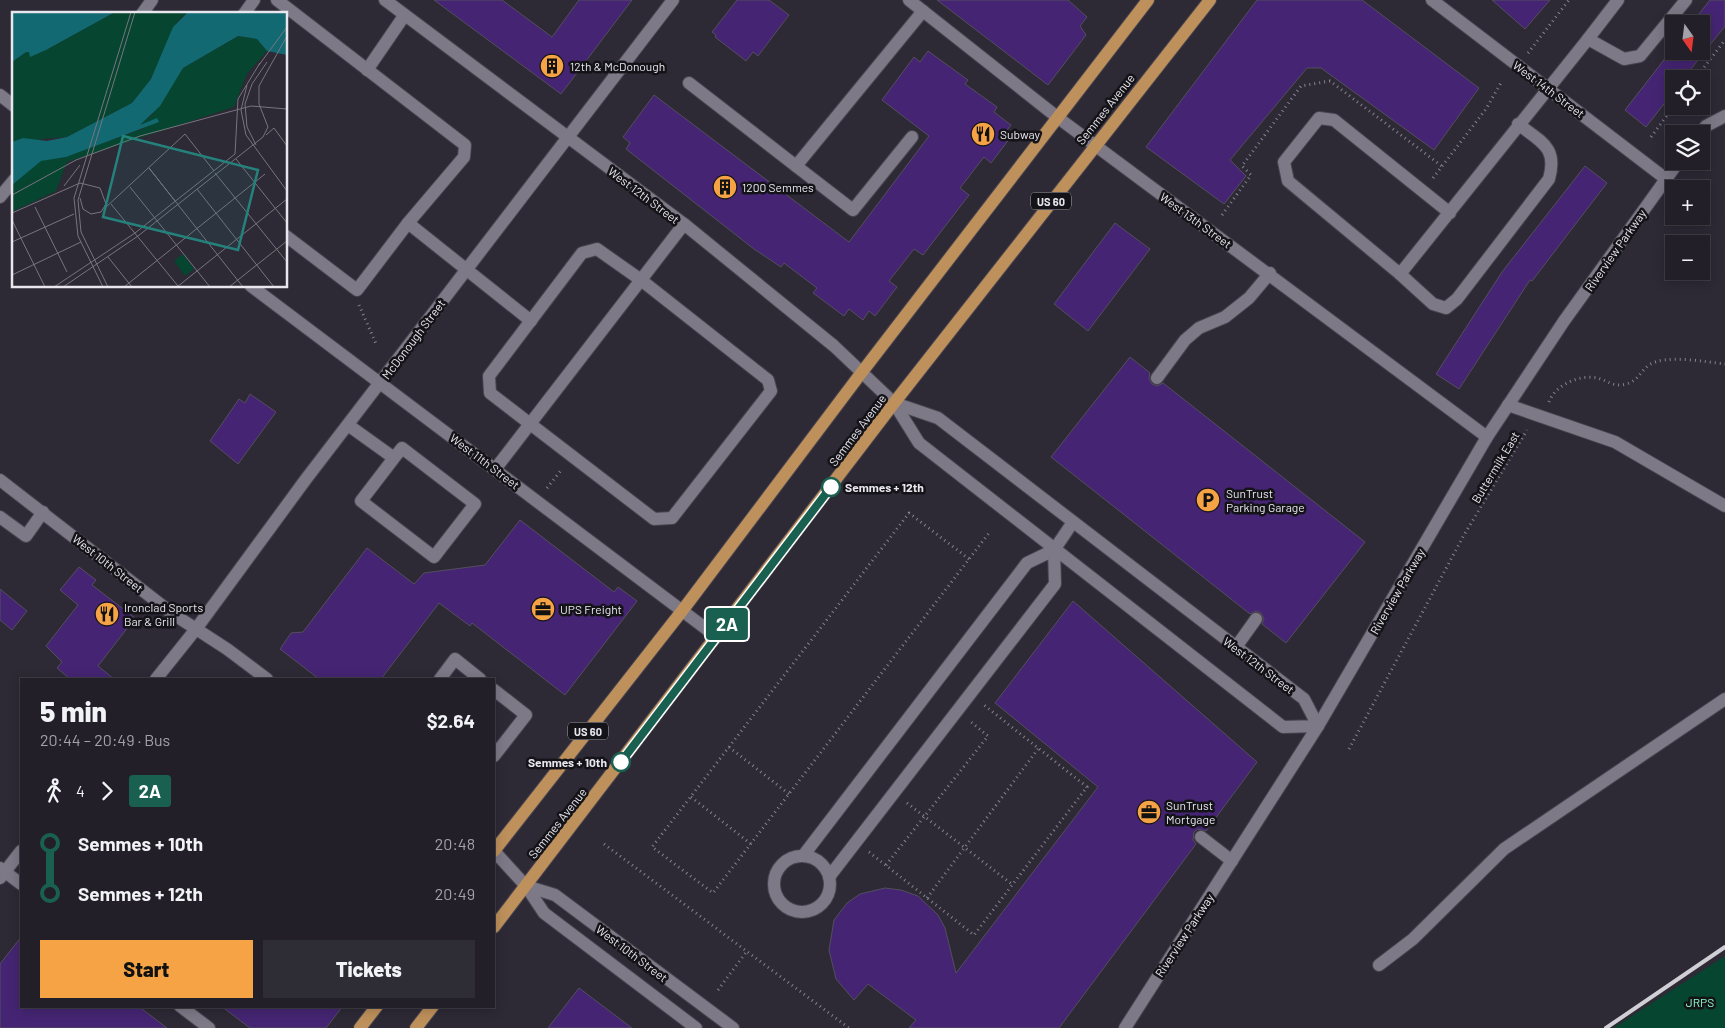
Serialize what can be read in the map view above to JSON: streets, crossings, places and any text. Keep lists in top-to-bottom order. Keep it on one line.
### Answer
{"streets":{"main road":["Semmes Avenue","US 60"],"street":["West 14th Street","West 12th Street","West 13th Street","Riverview Parkway","McDonough Street","West 11th Street","West 10th Street"],"path":["Buttermilk East"]},"crossings":[["West 14th Street","Riverview Parkway"],["Semmes Avenue","West 12th Street"],["Semmes Avenue","West 13th Street"],["Semmes Avenue","West 11th Street"],["Semmes Avenue","West 10th Street"],["West 12th Street","US 60"],["West 12th Street","Riverview Parkway"],["West 12th Street","McDonough Street"],["US 60","West 13th Street"],["US 60","West 11th Street"],["West 13th Street","Riverview Parkway"],["McDonough Street","West 11th Street"],["McDonough Street","West 10th Street"]],"parks":["JRPS"],"places":{"building":["12th & McDonough","1200 Semmes"],"restaurant":["Subway","Ironclad Sports Bar & Grill"],"other":["Semmes + 12th","Semmes + 10th"],"parking":["SunTrust Parking Garage"],"office":["UPS Freight","SunTrust Mortgage"]},"lines":["bus line 2A"],"north":"bottom","page":{"on_map":"2A","map_buttons":["+","−"],"heading":["5 min","20:44 – 20:49 · Bus","$2.64"],"legs":["4","2A"],"list":[{"name":"Semmes + 10th","value":"20:48"},{"name":"Semmes + 12th","value":"20:49"}],"buttons":["Start","Tickets"]}}
